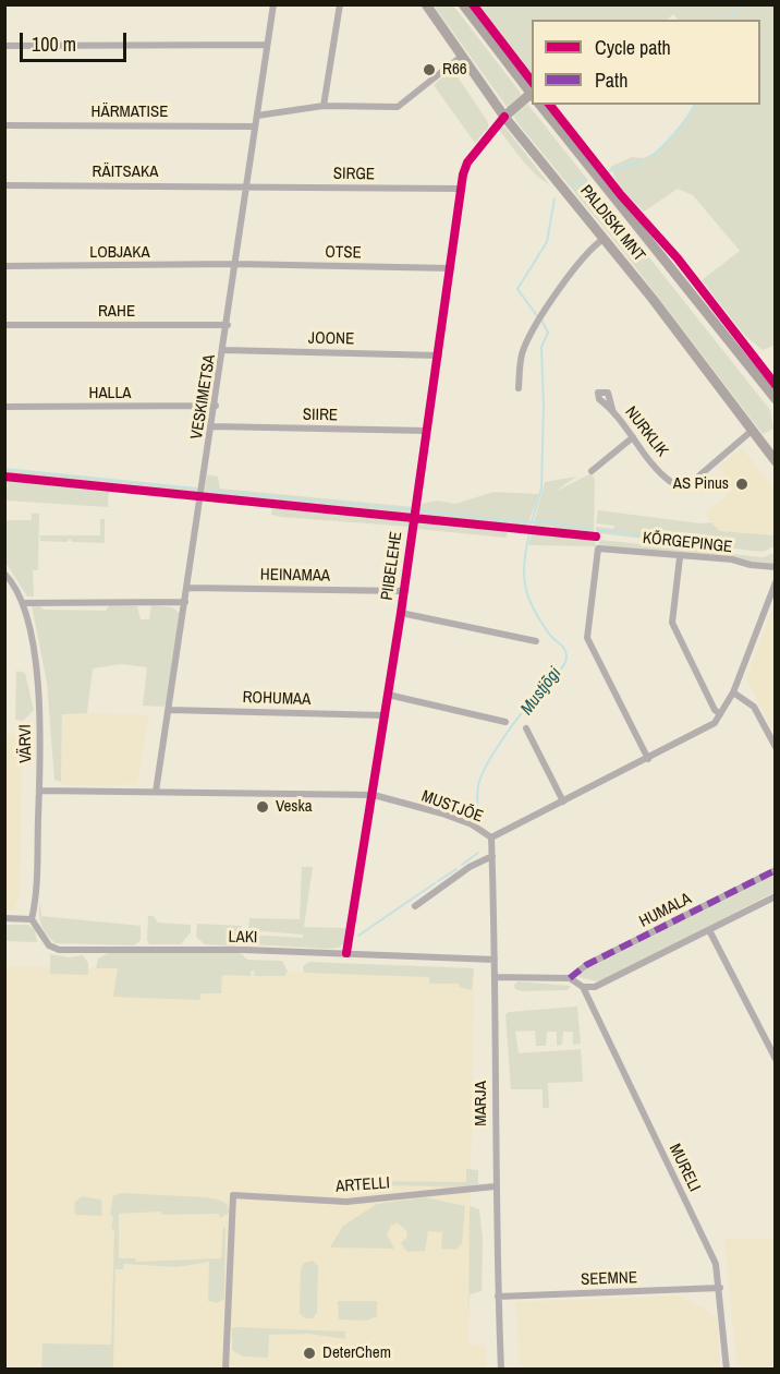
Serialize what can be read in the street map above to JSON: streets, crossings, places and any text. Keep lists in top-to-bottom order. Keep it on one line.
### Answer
{"streets":{"main road":["PALDISKI MNT"],"street":["HÄRMATISE","RÄITSAKA","SIRGE","LOBJAKA","OTSE","RAHE","JOONE","HALLA","VESKIMETSA","SIIRE","NURKLIK","KÕRGEPINGE","PIIBELEHE","HEINAMAA","ROHUMAA","VÄRVI","MUSTJÕE","HUMALA","LAKI","MARJA","MURELI","ARTELLI","SEEMNE"]},"crossings":[["HÄRMATISE","VESKIMETSA"],["RÄITSAKA","SIRGE"],["RÄITSAKA","VESKIMETSA"],["SIRGE","VESKIMETSA"],["SIRGE","PIIBELEHE"],["PALDISKI MNT","NURKLIK"],["PALDISKI MNT","PIIBELEHE"],["LOBJAKA","OTSE"],["LOBJAKA","VESKIMETSA"],["OTSE","VESKIMETSA"],["OTSE","PIIBELEHE"],["RAHE","VESKIMETSA"],["JOONE","VESKIMETSA"],["JOONE","PIIBELEHE"],["HALLA","VESKIMETSA"],["VESKIMETSA","SIIRE"],["VESKIMETSA","HEINAMAA"],["VESKIMETSA","ROHUMAA"],["VESKIMETSA","MUSTJÕE"],["SIIRE","PIIBELEHE"],["KÕRGEPINGE","MUSTJÕE"],["PIIBELEHE","HEINAMAA"],["PIIBELEHE","ROHUMAA"],["PIIBELEHE","MUSTJÕE"],["PIIBELEHE","LAKI"],["VÄRVI","MUSTJÕE"],["VÄRVI","LAKI"],["MUSTJÕE","MARJA"],["LAKI","MARJA"],["MARJA","ARTELLI"],["MARJA","SEEMNE"],["MURELI","SEEMNE"]],"water":["Mustjõgi"],"places":["R66","AS Pinus","Veska","DeterChem"],"legend":["Cycle path","Path"],"scale_bar":"100 m"}
